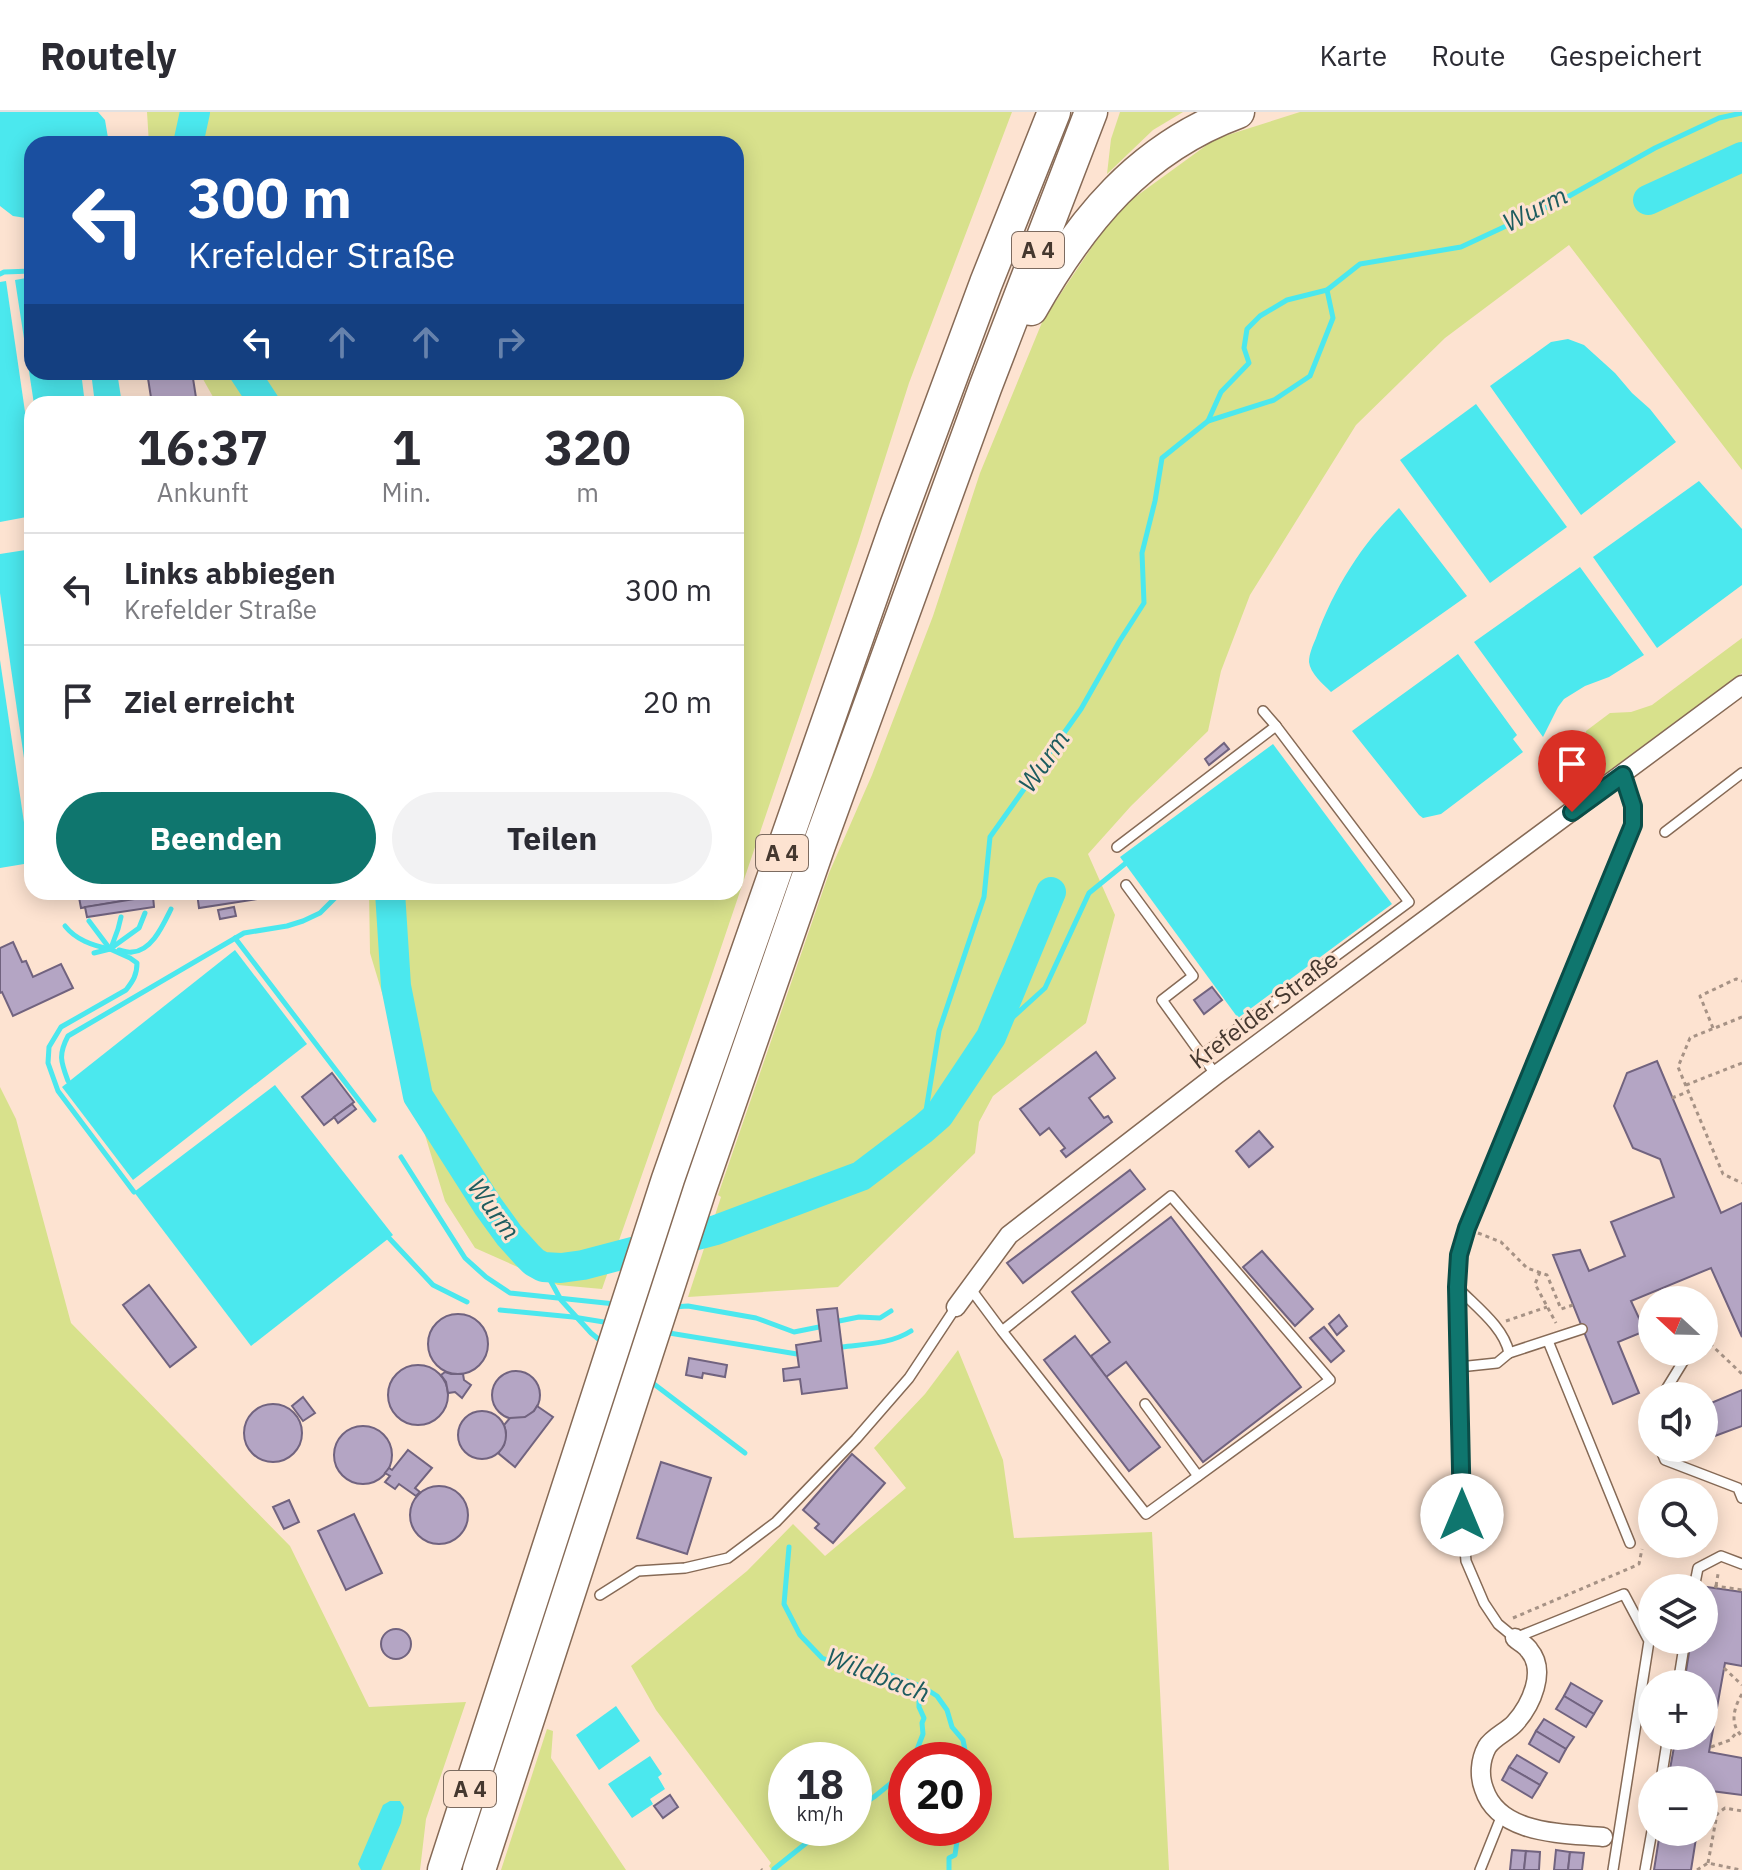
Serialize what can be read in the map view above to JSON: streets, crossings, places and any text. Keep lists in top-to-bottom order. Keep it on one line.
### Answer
{"streets":{"highway":["A 4"],"street":["Krefelder Straße"]},"water":["Wurm","Wildbach"],"north":"left","page":{"header":"Routely","nav":["Karte","Route","Gespeichert"],"turn":["300 m","Krefelder Straße"],"eta":["16:37","Ankunft","1","Min.","320","m"],"list":[{"name":"Links abbiegen","note":"Krefelder Straße","value":"300 m"},{"name":"Ziel erreicht","value":"20 m"}],"buttons":["Beenden","Teilen"],"map_buttons":["+","−"],"speed":"18 km/h","limit":"20"}}
